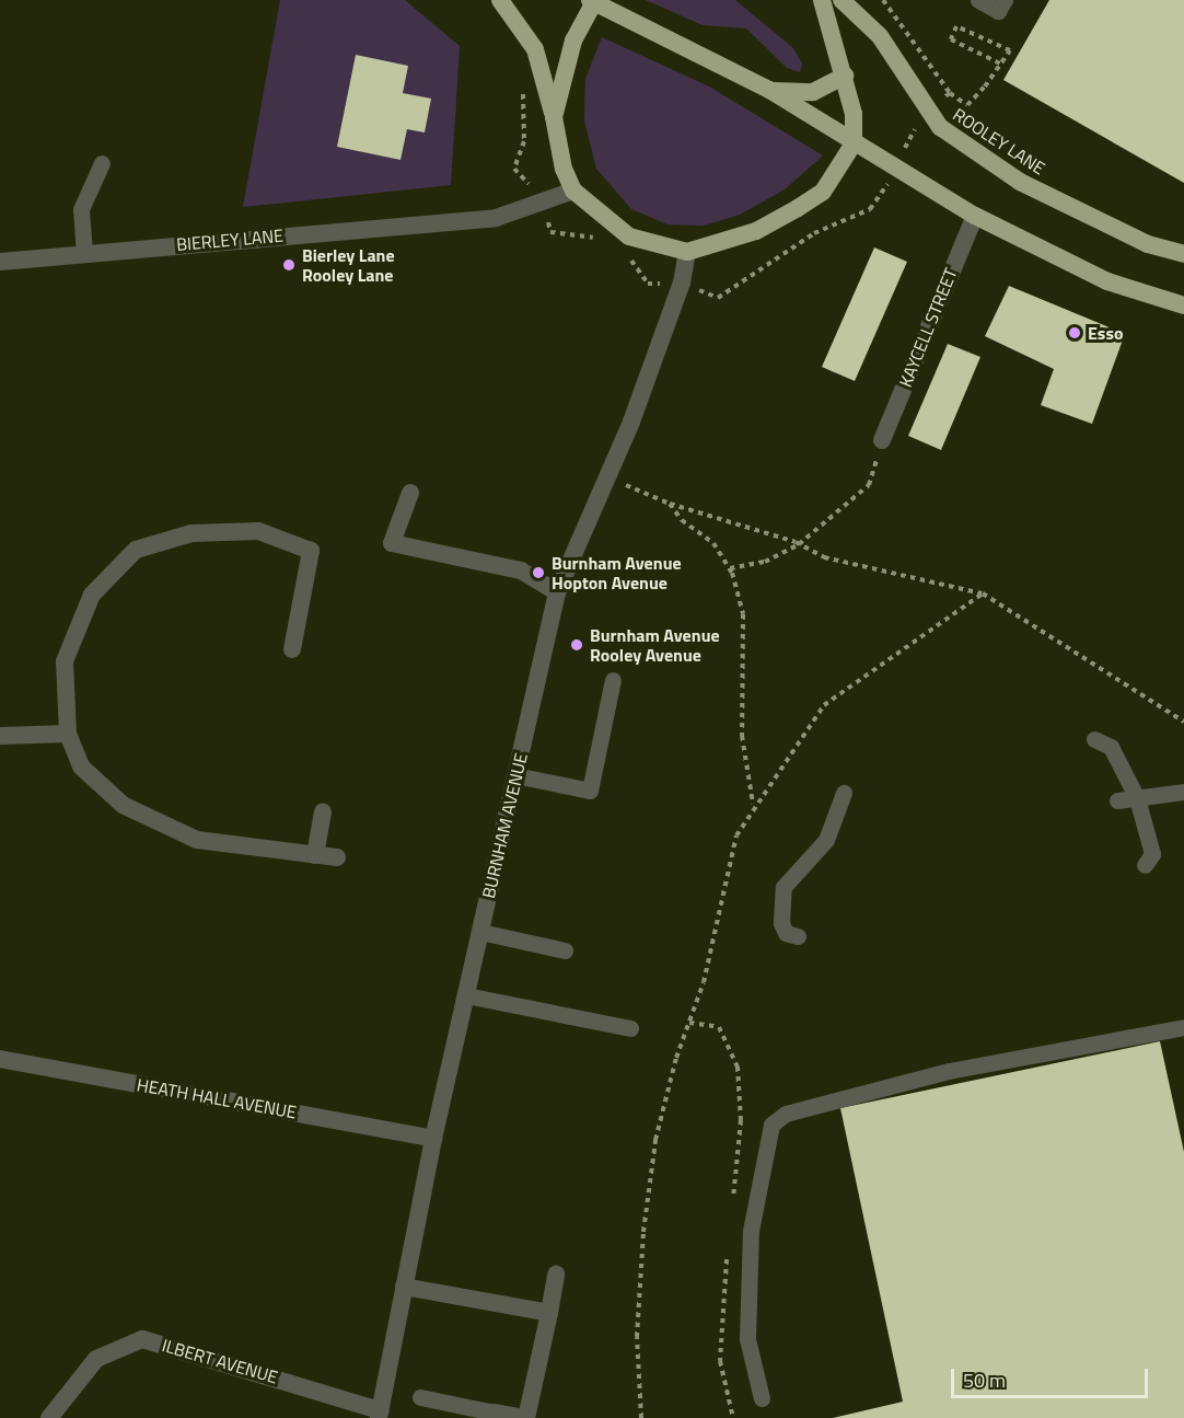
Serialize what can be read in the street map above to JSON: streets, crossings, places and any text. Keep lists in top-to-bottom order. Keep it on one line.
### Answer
{"streets":{"highway":["ROOLEY LANE"],"street":["BIERLEY LANE","KAYCELL STREET","BURNHAM AVENUE","HEATH HALL AVENUE","ILBERT AVENUE"]},"crossings":[["BURNHAM AVENUE","HEATH HALL AVENUE"],["BURNHAM AVENUE","ILBERT AVENUE"]],"places":["Bierley Lane Rooley Lane","Esso","Burnham Avenue Hopton Avenue","Burnham Avenue Rooley Avenue"],"scale_bar":"50 m"}
